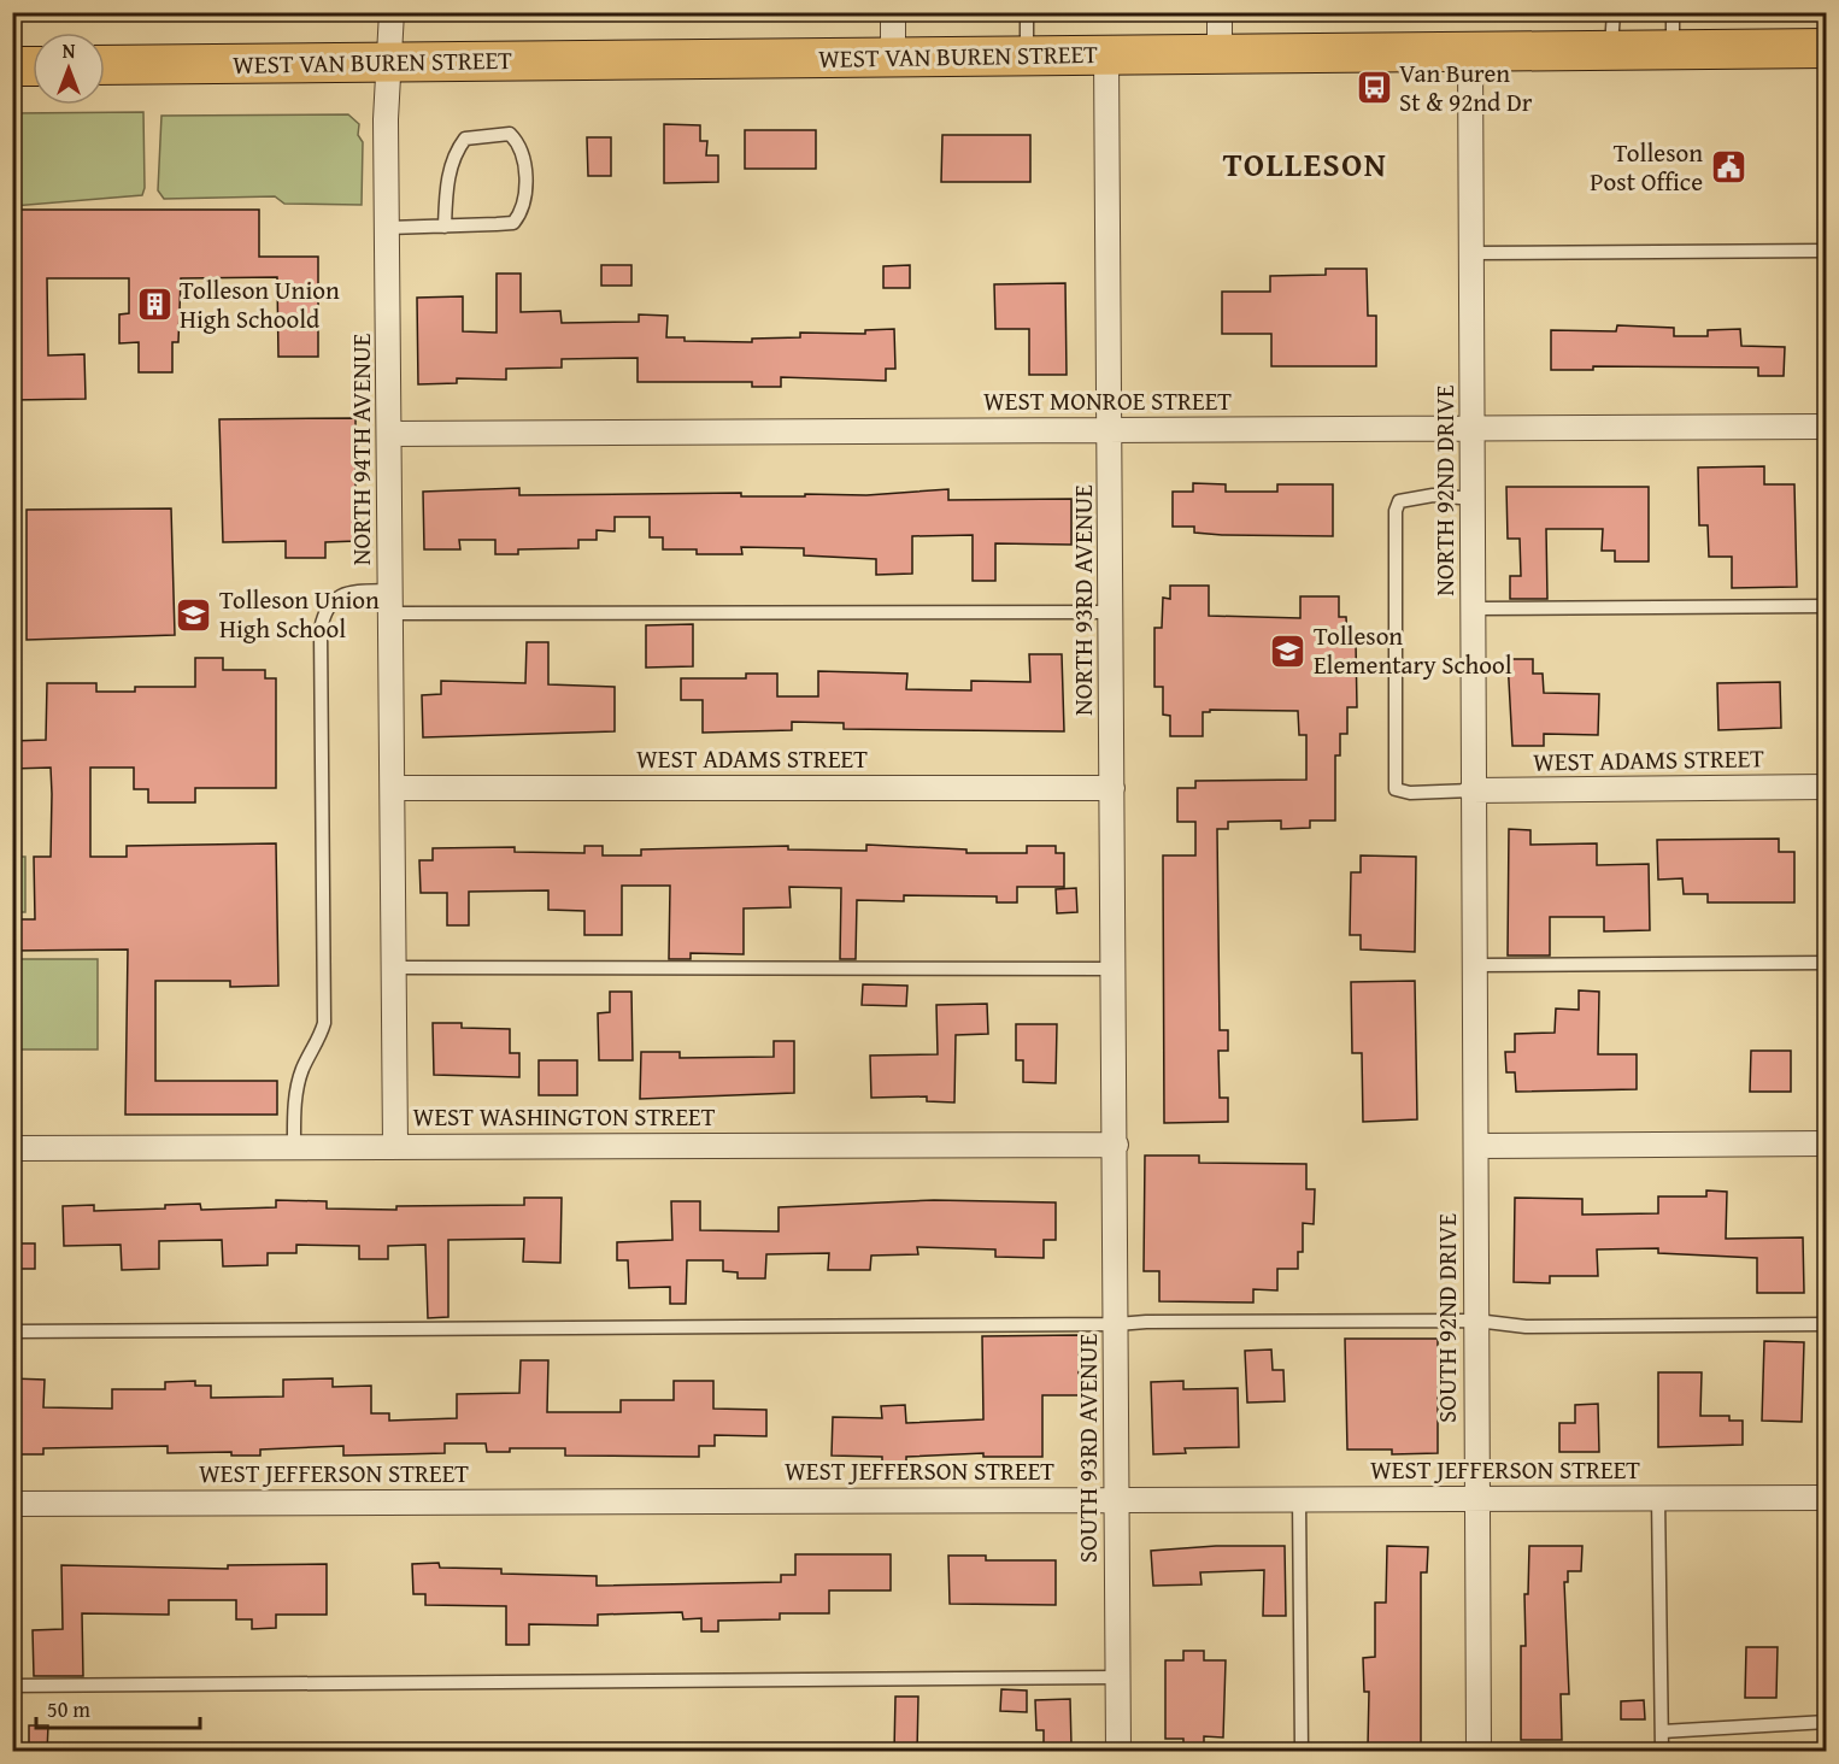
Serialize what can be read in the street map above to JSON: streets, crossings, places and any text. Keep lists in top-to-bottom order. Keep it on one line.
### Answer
{"streets":{"main road":["WEST VAN BUREN STREET"],"street":["WEST MONROE STREET","NORTH 94TH AVENUE","NORTH 92ND DRIVE","NORTH 93RD AVENUE","WEST ADAMS STREET","WEST WASHINGTON STREET","SOUTH 92ND DRIVE","SOUTH 93RD AVENUE","WEST JEFFERSON STREET"]},"crossings":[["WEST VAN BUREN STREET","NORTH 94TH AVENUE"],["WEST VAN BUREN STREET","NORTH 92ND DRIVE"],["WEST VAN BUREN STREET","NORTH 93RD AVENUE"],["WEST MONROE STREET","NORTH 94TH AVENUE"],["WEST MONROE STREET","NORTH 92ND DRIVE"],["WEST MONROE STREET","NORTH 93RD AVENUE"],["NORTH 94TH AVENUE","WEST ADAMS STREET"],["NORTH 94TH AVENUE","WEST WASHINGTON STREET"],["NORTH 92ND DRIVE","WEST ADAMS STREET"],["NORTH 92ND DRIVE","SOUTH 92ND DRIVE"],["NORTH 93RD AVENUE","WEST ADAMS STREET"],["NORTH 93RD AVENUE","WEST WASHINGTON STREET"],["NORTH 93RD AVENUE","SOUTH 93RD AVENUE"],["WEST WASHINGTON STREET","SOUTH 93RD AVENUE"],["SOUTH 92ND DRIVE","WEST JEFFERSON STREET"],["SOUTH 93RD AVENUE","WEST JEFFERSON STREET"]],"districts":["TOLLESON"],"places":{"bus stop":["Van Buren St & 92nd Dr"],"public building":["Tolleson Post Office"],"building":["Tolleson Union High Schoold"],"school or university":["Tolleson Union High School","Tolleson Elementary School"]},"scale_bar":"50 m","north":"top"}
